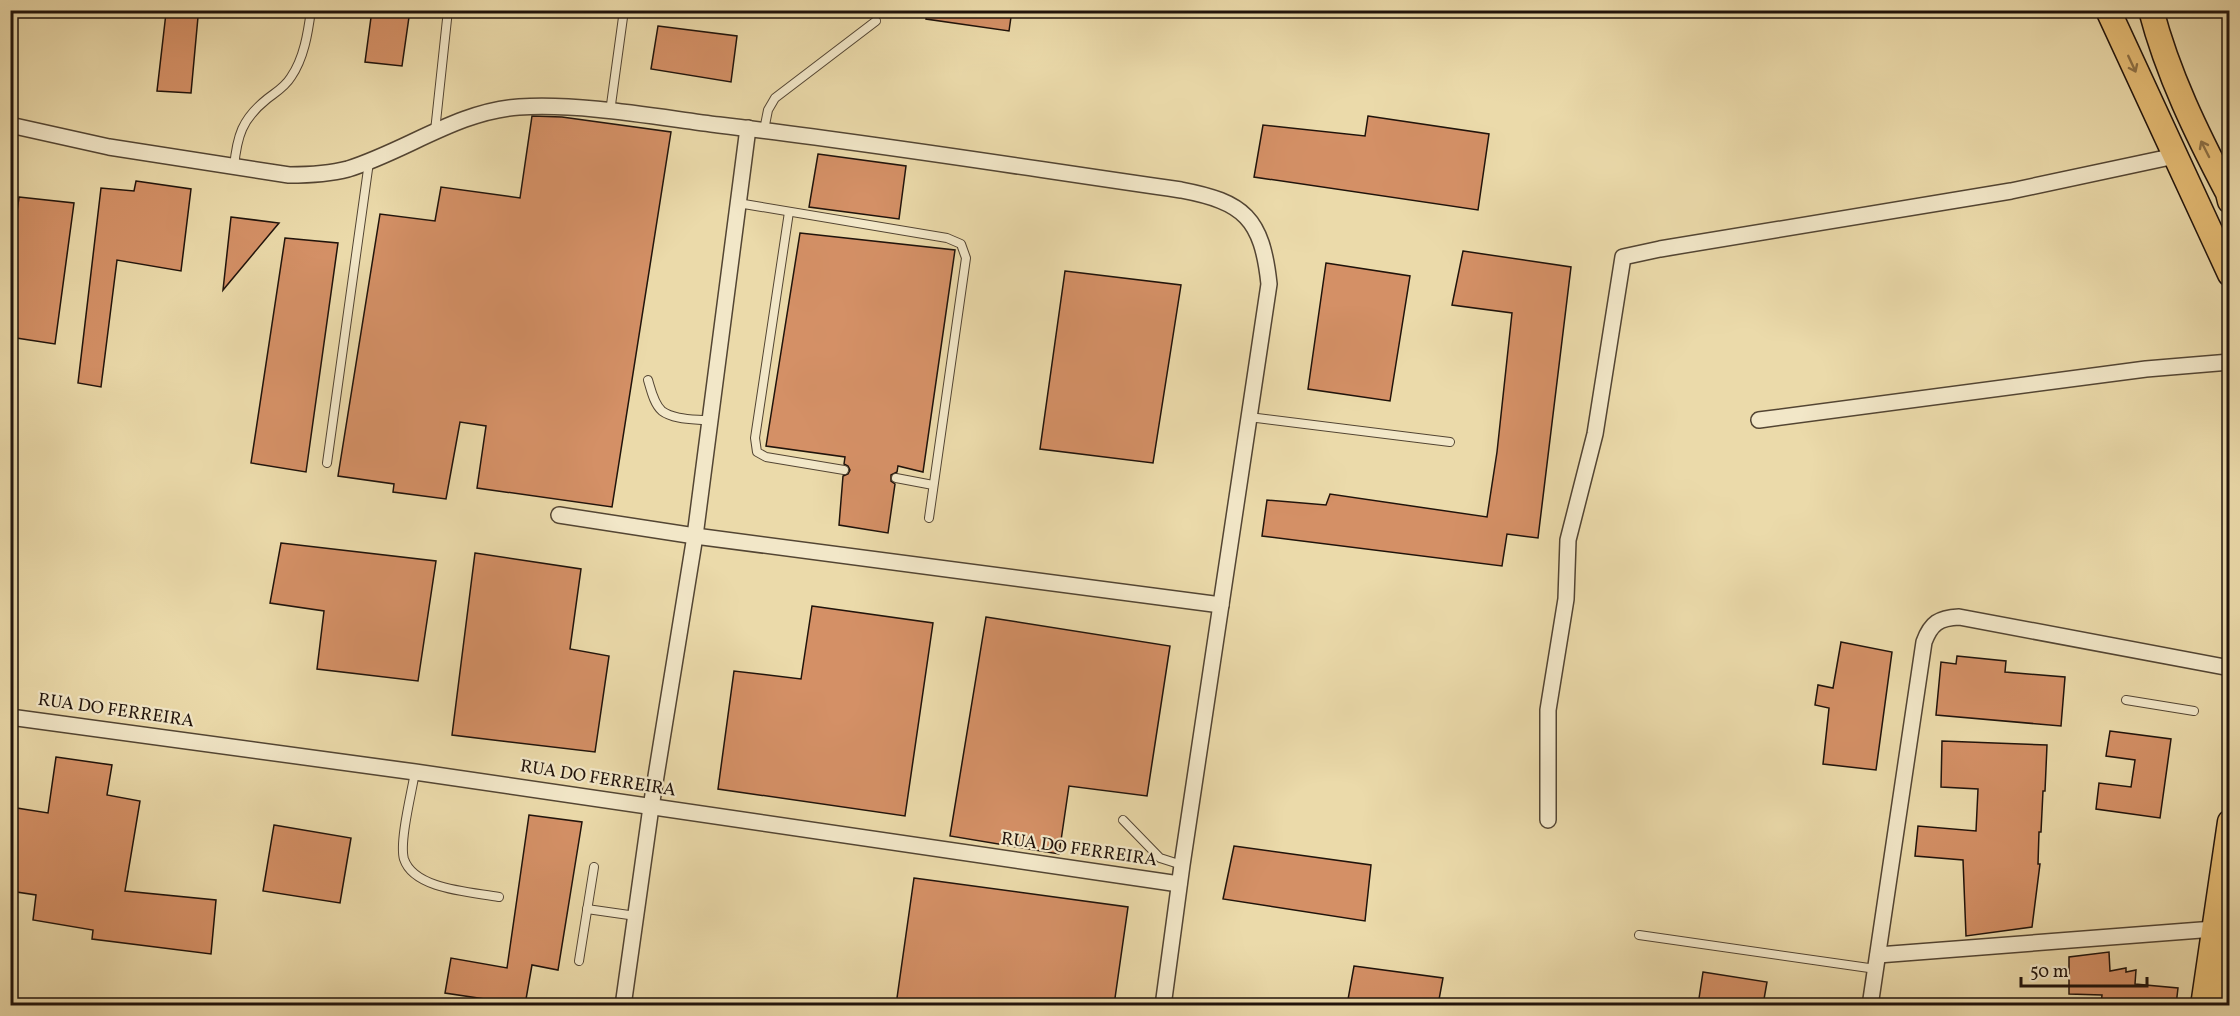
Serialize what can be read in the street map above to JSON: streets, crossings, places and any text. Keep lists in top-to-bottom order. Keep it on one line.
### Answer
{"streets":{"street":["RUA DO FERREIRA"]},"scale_bar":"50 m"}
